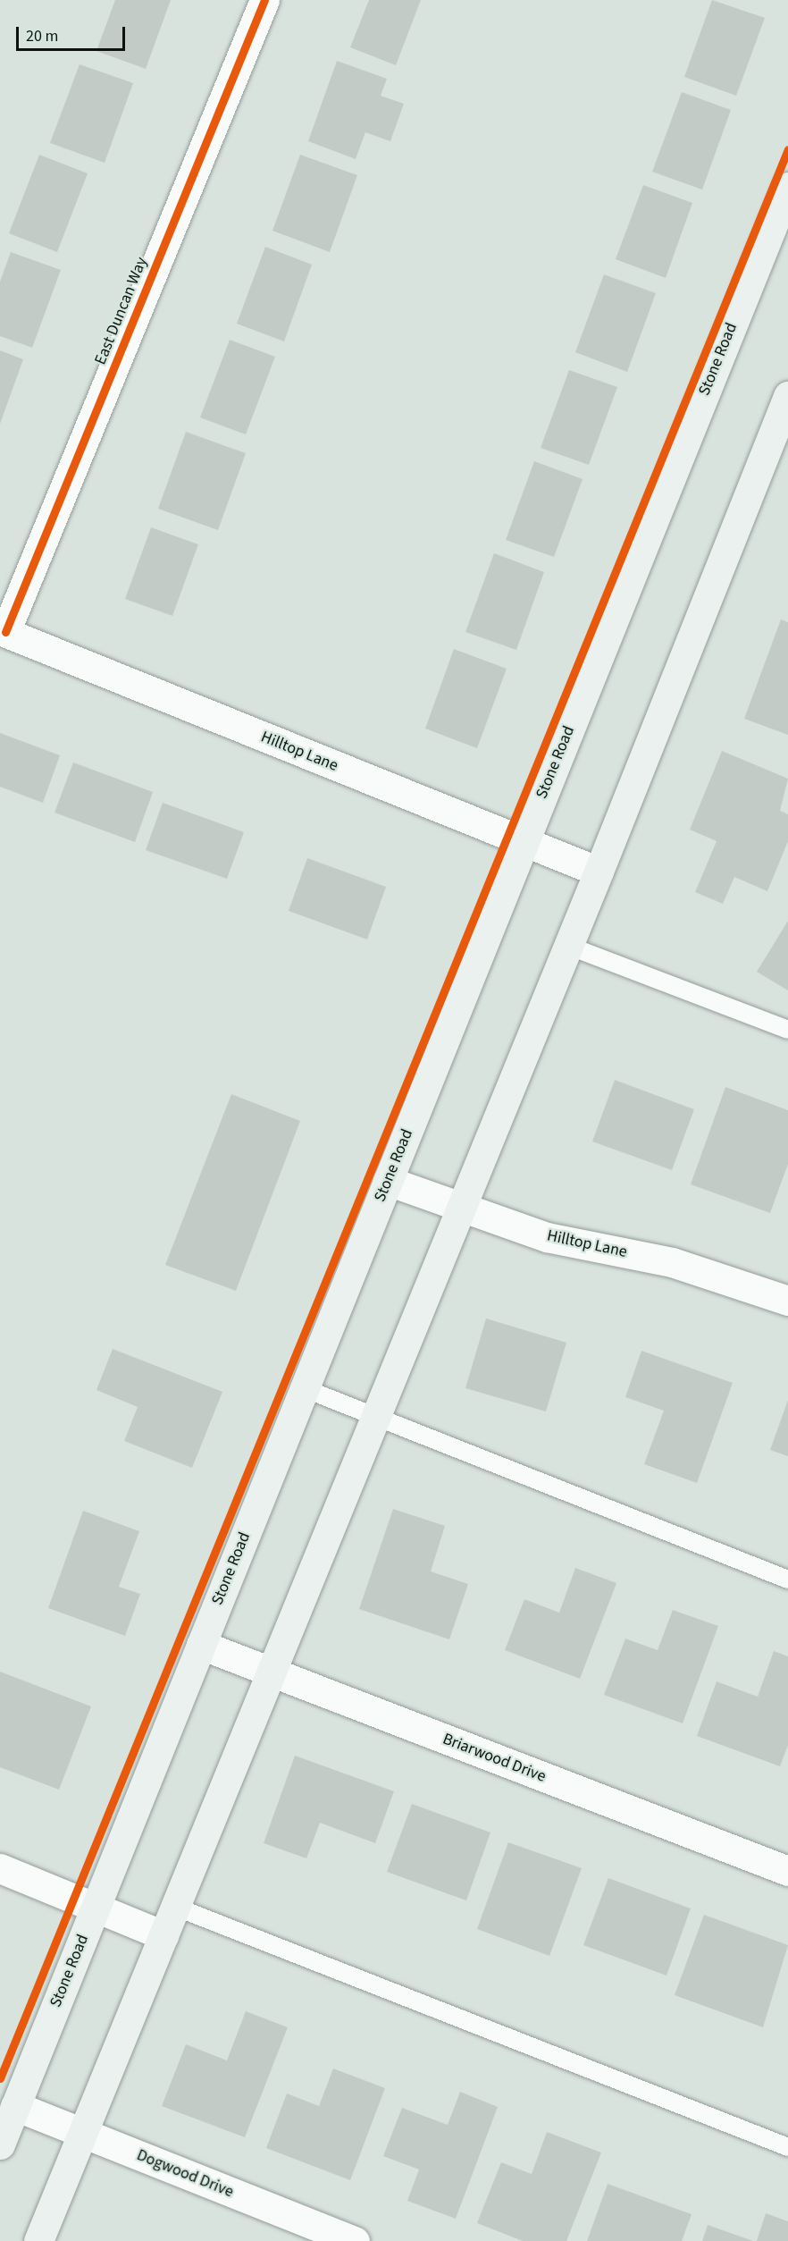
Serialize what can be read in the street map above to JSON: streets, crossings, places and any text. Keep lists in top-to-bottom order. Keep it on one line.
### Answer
{"streets":{"main road":["Stone Road"],"street":["East Duncan Way","Hilltop Lane","Briarwood Drive","Dogwood Drive"]},"crossings":[["East Duncan Way","Hilltop Lane"],["Stone Road","Hilltop Lane"],["Stone Road","Briarwood Drive"],["Stone Road","Dogwood Drive"]],"scale_bar":"20 m"}
